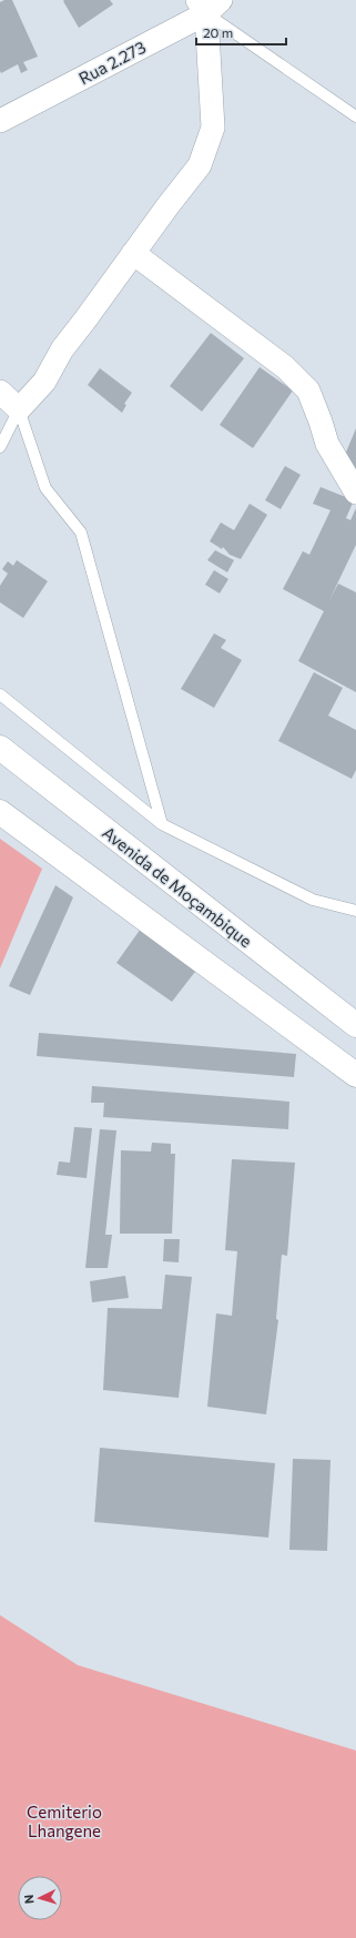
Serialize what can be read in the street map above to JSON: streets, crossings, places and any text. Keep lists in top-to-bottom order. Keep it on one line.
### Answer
{"streets":{"highway":["Avenida de Moçambique"],"street":["Rua 2.273"]},"parks":["Cemiterio Lhangene"],"scale_bar":"20 m","north":"left"}
